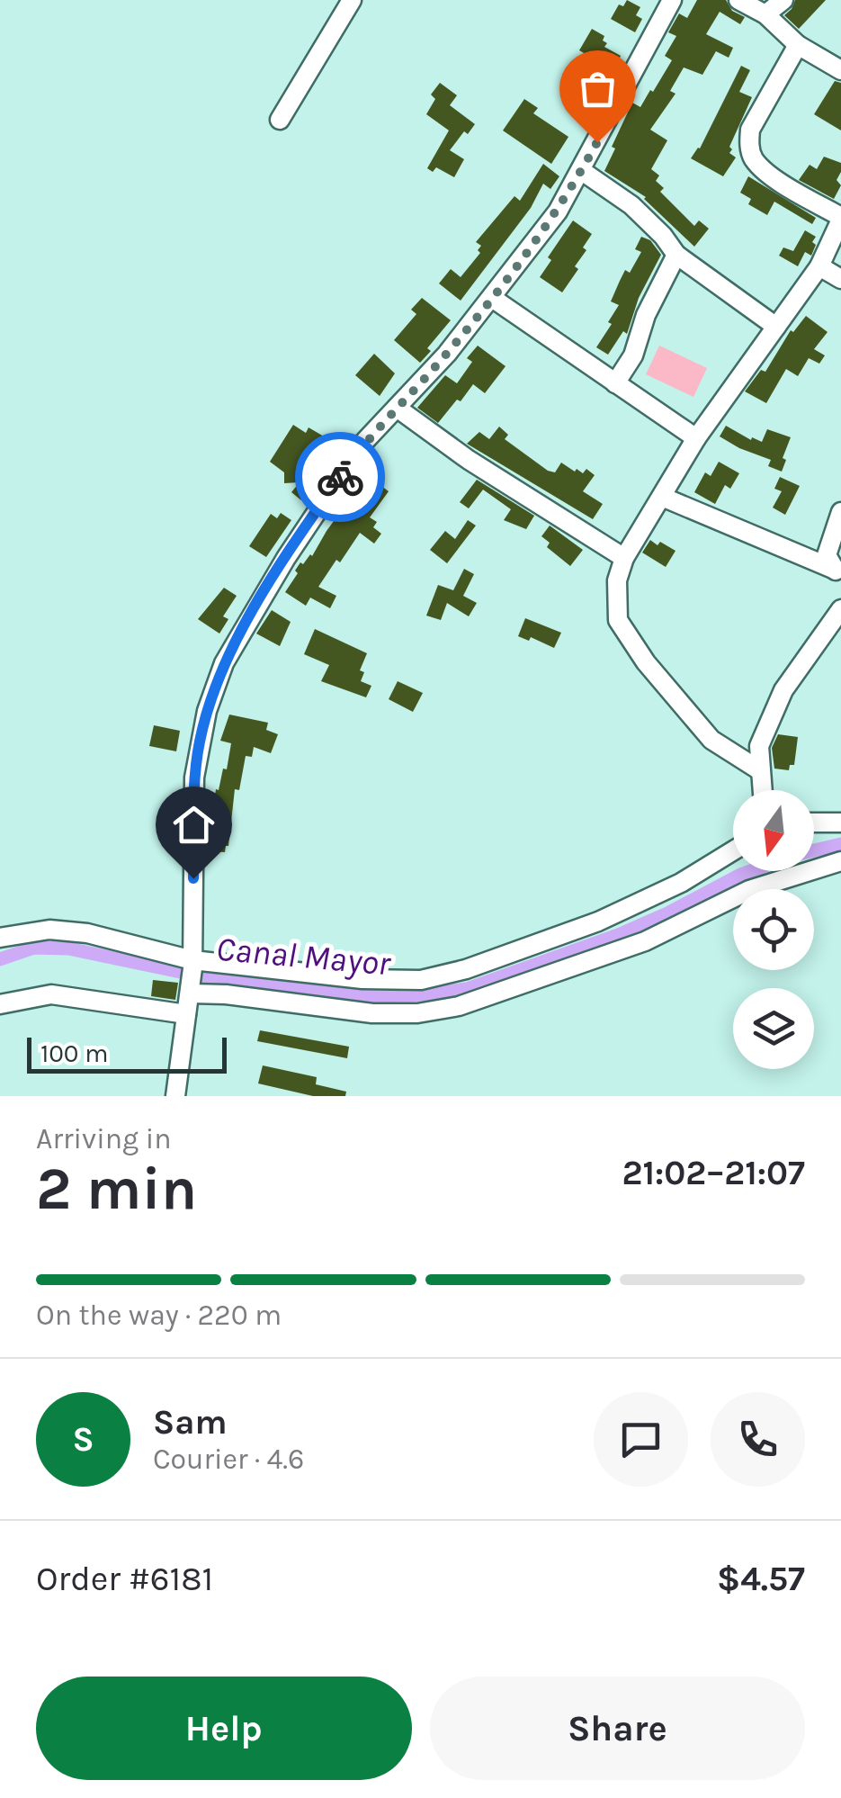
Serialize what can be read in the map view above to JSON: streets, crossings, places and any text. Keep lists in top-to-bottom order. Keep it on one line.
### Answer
{"water":["Canal Mayor"],"scale_bar":"100 m","north":"bottom","page":{"scale":"100 m","heading":["2 min","Arriving in","21:02–21:07"],"panel":["Sam","Courier · 4.6","Order #6181","$4.57"],"bar":"On the way · 220 m","round":"S","buttons":["Help","Share"]}}
